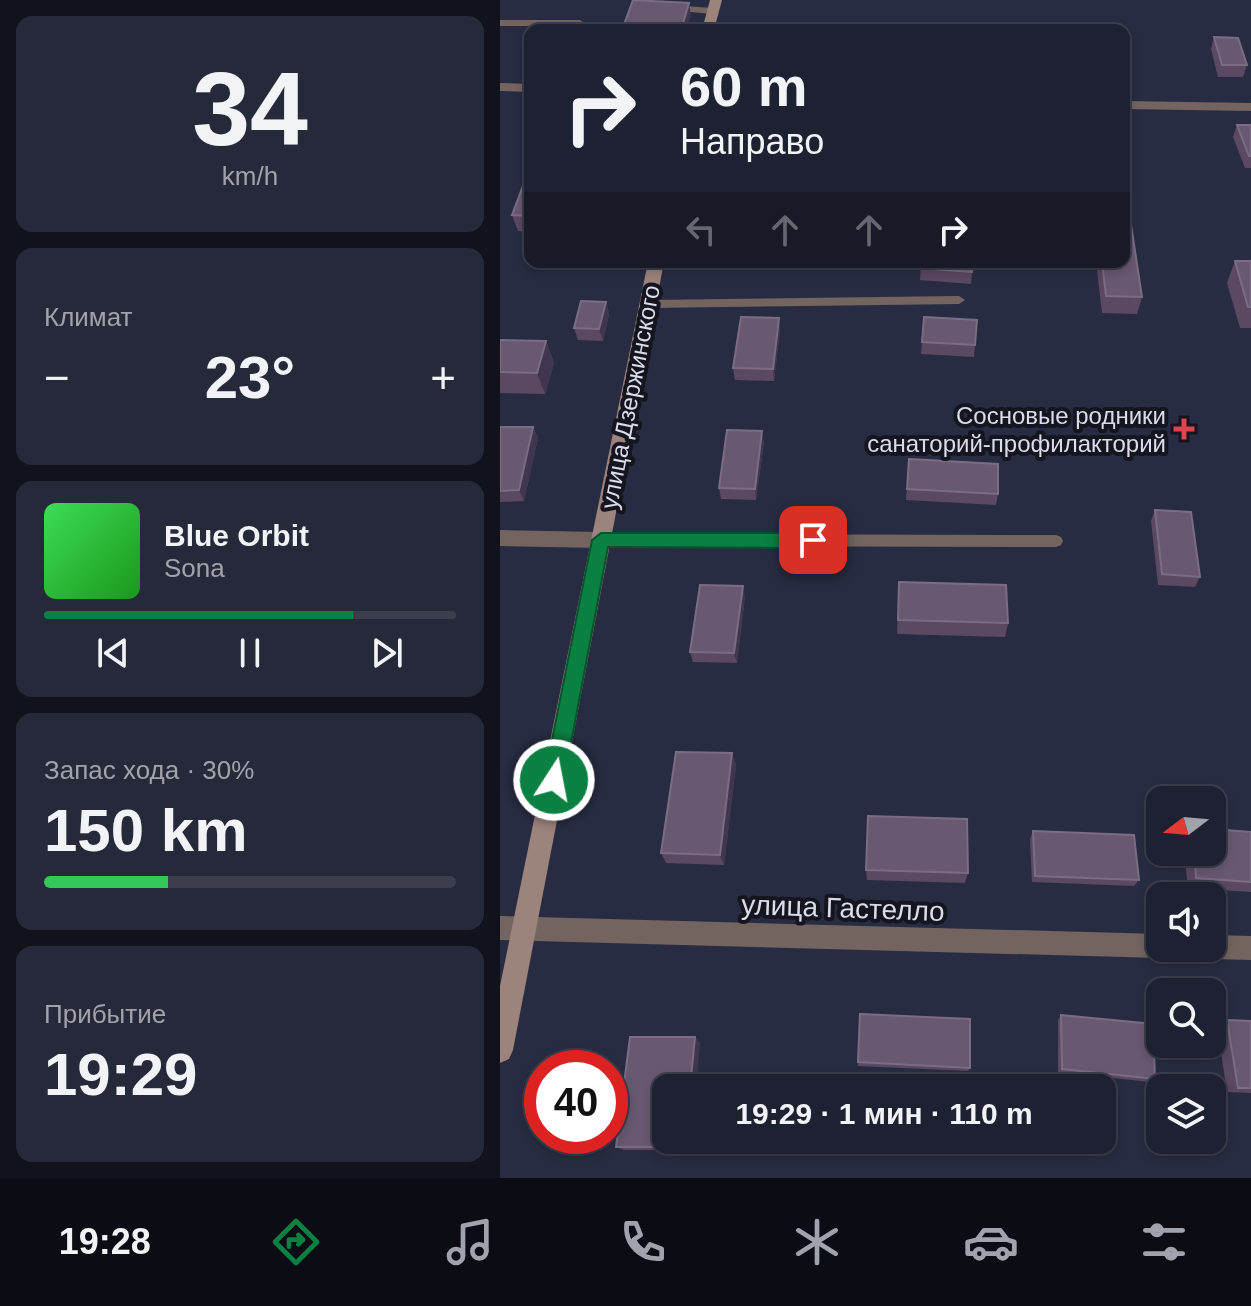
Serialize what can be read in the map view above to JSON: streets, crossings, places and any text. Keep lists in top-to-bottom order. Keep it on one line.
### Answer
{"streets":{"street":["улица Дзержинского","улица Гастелло"]},"crossings":[["улица Дзержинского","улица Гастелло"]],"places":{"health":["Сосновые родники санаторий-профилакторий"]},"north":"left","page":{"tile":[["34","km/h"],"Климат",["Запас хода · 30%","150 km"],["Прибытие","19:29"]],"turn":["60 m","Направо"],"heat":["−","23°","+"],"song":["Blue Orbit","Sona"],"limit":"40","trip":"19:29 · 1 мин · 110 m","tabs":"19:28"}}
